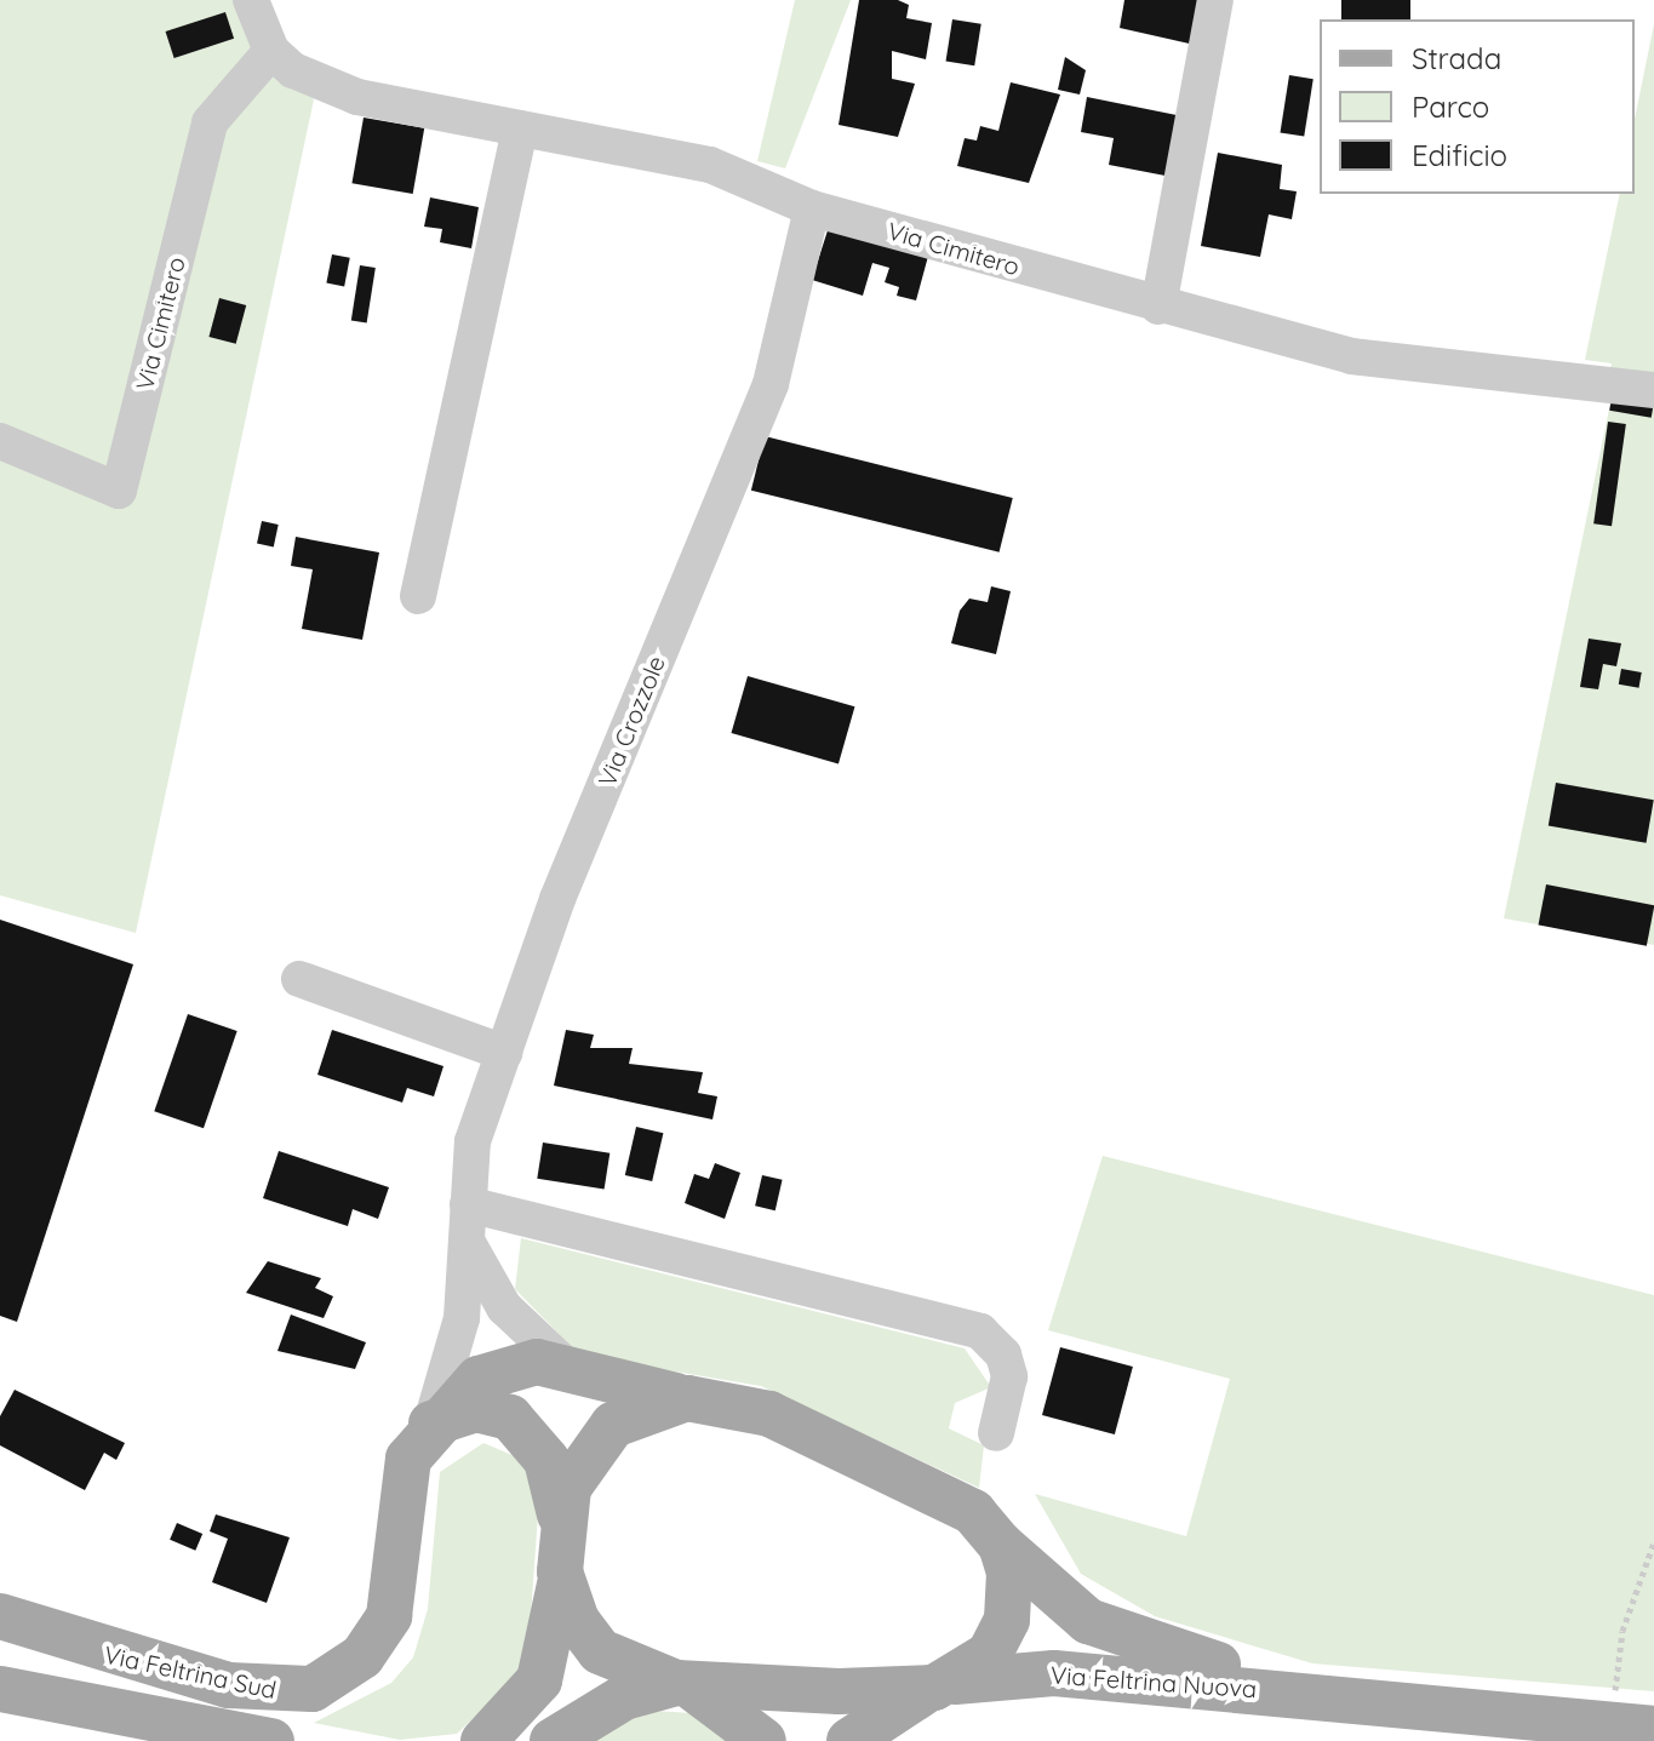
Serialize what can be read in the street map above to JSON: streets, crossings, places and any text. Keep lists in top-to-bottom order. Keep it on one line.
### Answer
{"streets":{"main road":["Via Feltrina Sud","Via Feltrina Nuova"],"street":["Via Cimitero","Via Crozzole"]},"crossings":[["Via Cimitero","Via Crozzole"],["Via Crozzole","Via Feltrina Sud"],["Via Feltrina Sud","Via Feltrina Nuova"]],"legend":["Strada","Parco","Edificio"]}
